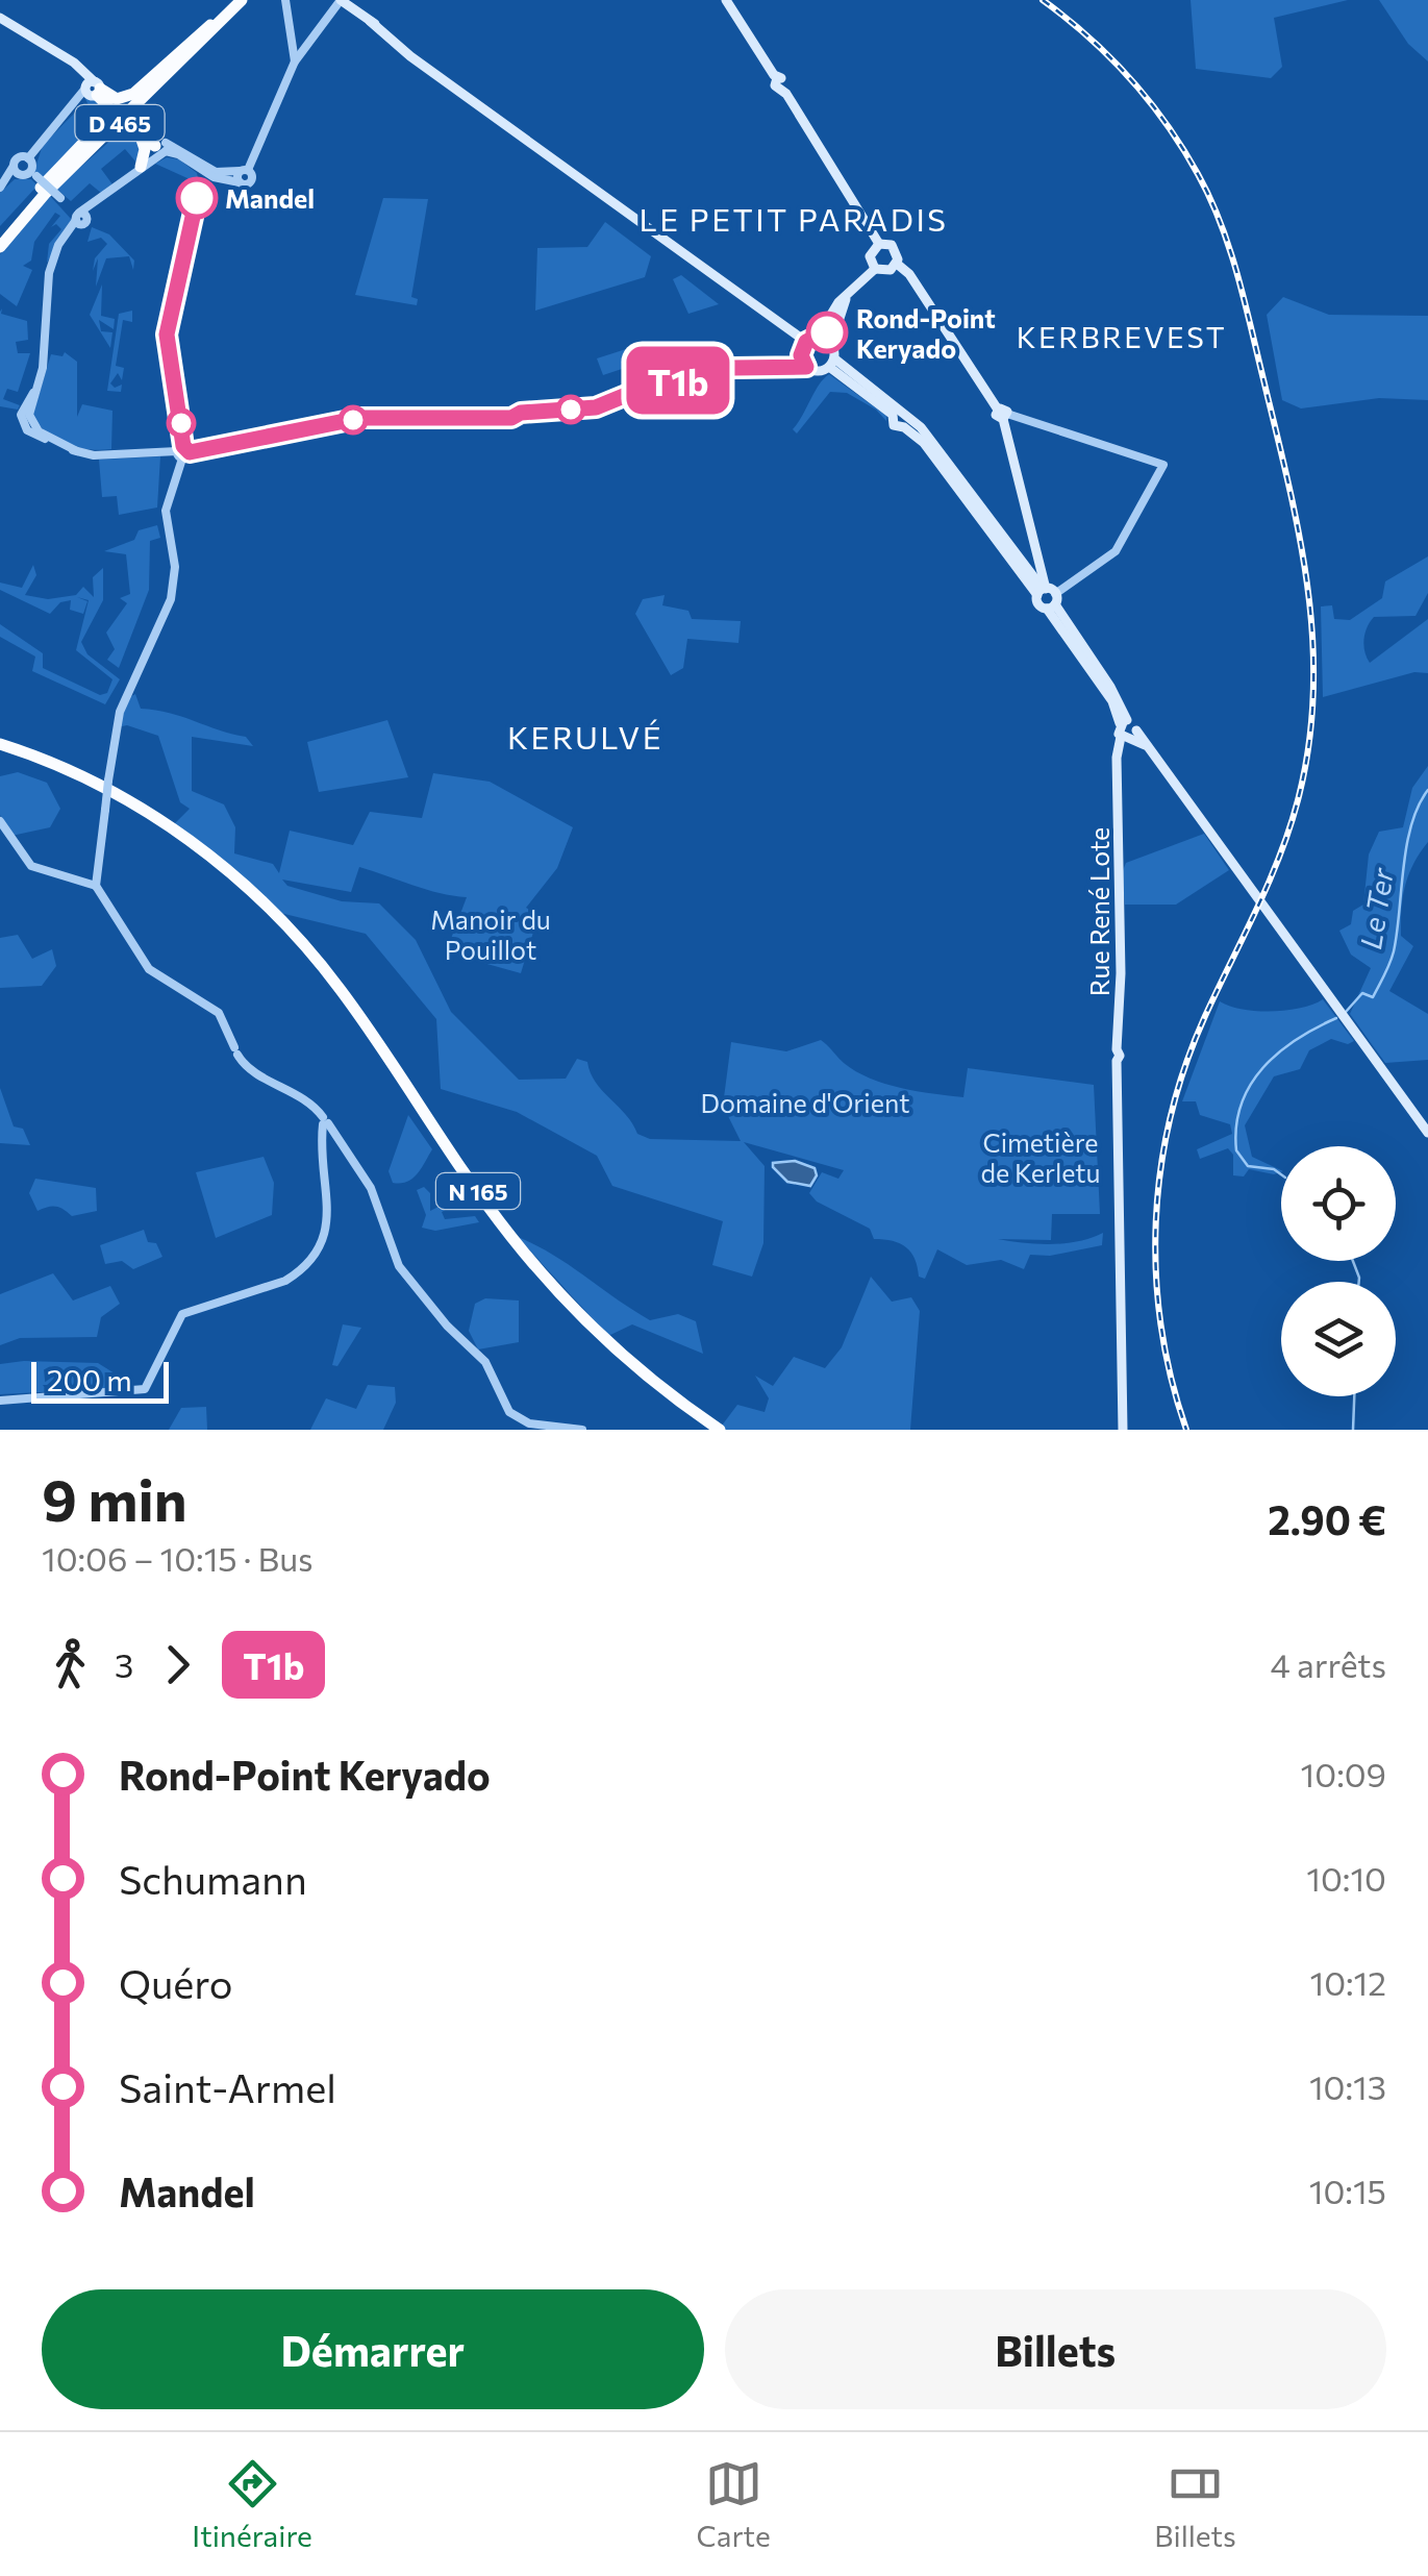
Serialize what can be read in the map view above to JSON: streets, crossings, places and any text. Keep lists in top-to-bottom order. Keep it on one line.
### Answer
{"streets":{"highway":["D 465","N 165"],"main road":["Rue René Lote"]},"districts":["LE PETIT PARADIS","KERBREVEST","KERULVÉ"],"water":["Le Ter"],"parks":["Manoir du Pouillot","Domaine d'Orient","Cimetière de Kerletu"],"places":["Mandel","Rond-Point Keryado"],"lines":["bus line T1b"],"scale_bar":"200 m","page":{"on_map":"T1b","scale":"200 m","heading":["9 min","10:06 – 10:15 · Bus","2.90 €"],"legs":["3","T1b","4 arrêts"],"list":[{"name":"Rond-Point Keryado","value":"10:09"},{"name":"Schumann","value":"10:10"},{"name":"Quéro","value":"10:12"},{"name":"Saint-Armel","value":"10:13"},{"name":"Mandel","value":"10:15"}],"buttons":["Démarrer","Billets"],"tabs":["Itinéraire","Carte","Billets"]}}
